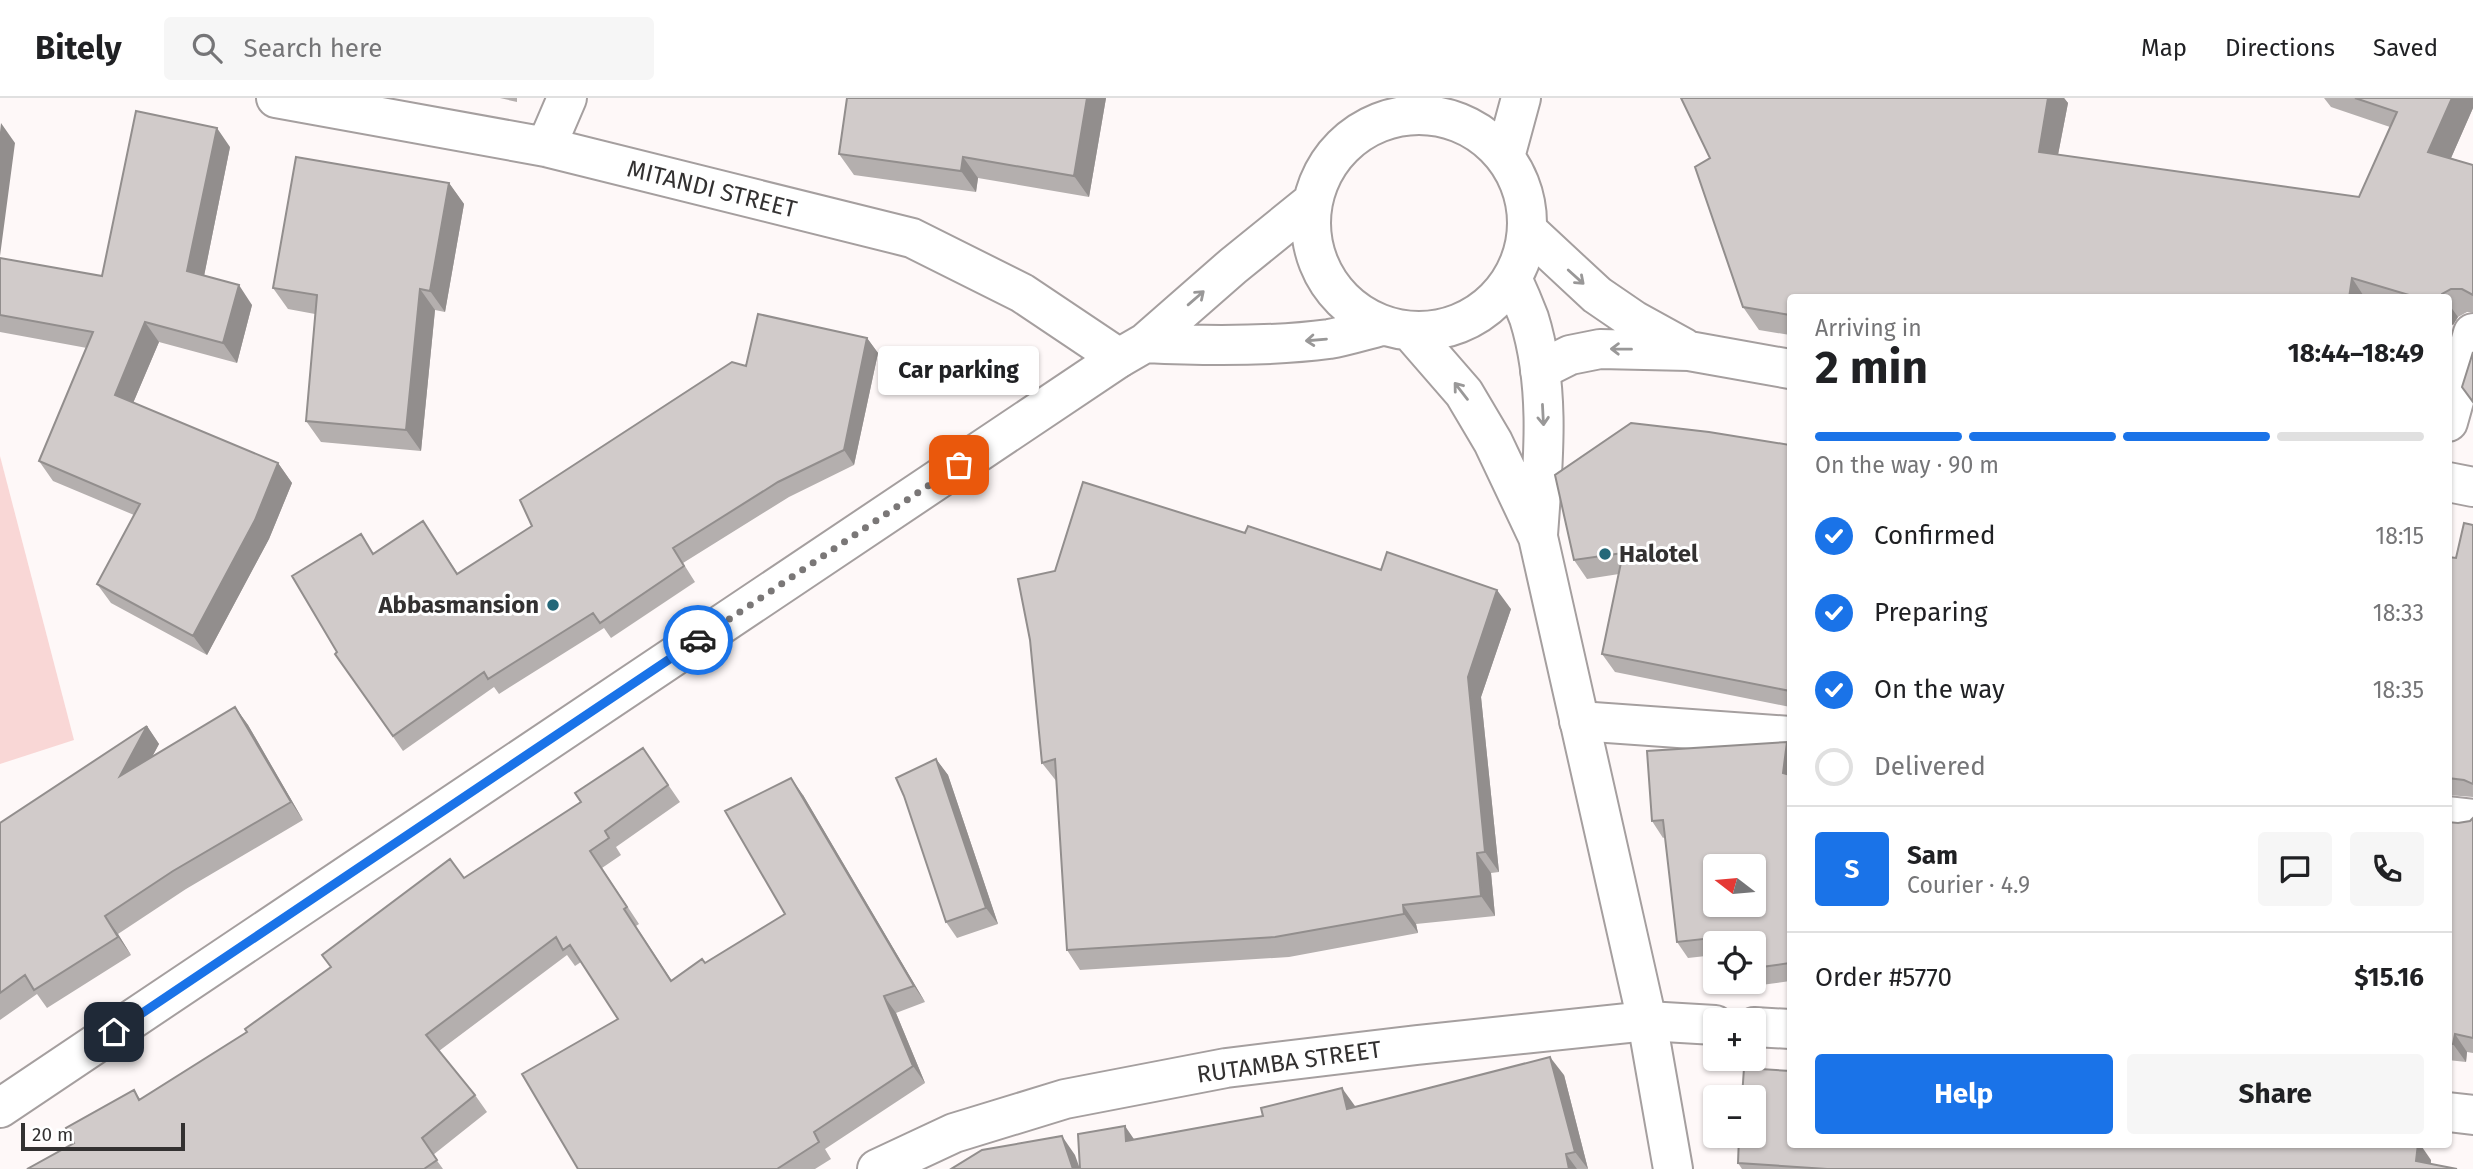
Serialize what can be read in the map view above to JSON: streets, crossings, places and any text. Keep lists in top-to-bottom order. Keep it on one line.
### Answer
{"streets":{"main road":["MITANDI STREET","RUTAMBA STREET"]},"places":["Car parking","Halotel","Abbasmansion"],"scale_bar":"20 m","north":"left","page":{"header":"Bitely","search":"Search here","nav":["Map","Directions","Saved"],"heading":["2 min","Arriving in","18:44–18:49"],"panel":["Sam","Courier · 4.9","Order #5770","$15.16"],"bubble":"Car parking","bar":"On the way · 90 m","list":[["Confirmed","18:15"],["Preparing","18:33"],["On the way","18:35"],"Delivered"],"round":"S","map_buttons":["+","−"],"buttons":["Help","Share"],"scale":"20 m"}}
